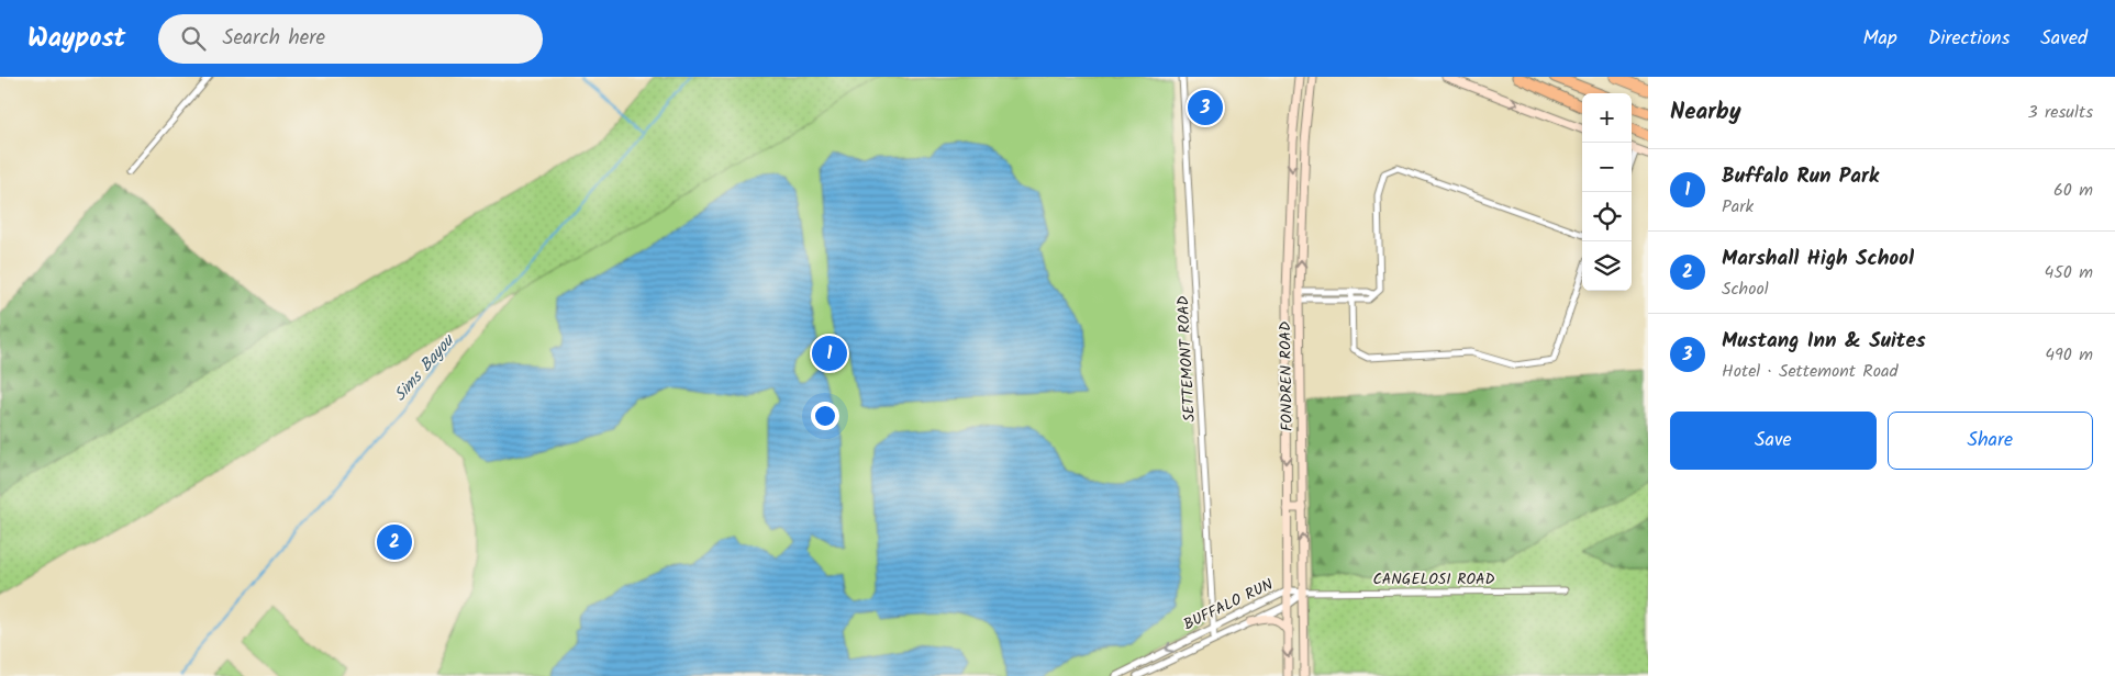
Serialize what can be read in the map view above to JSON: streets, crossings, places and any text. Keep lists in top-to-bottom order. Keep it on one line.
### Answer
{"streets":{"main road":["FONDREN ROAD"],"street":["SETTEMONT ROAD","CANGELOSI ROAD","BUFFALO RUN"]},"crossings":[["SETTEMONT ROAD","BUFFALO RUN"],["FONDREN ROAD","CANGELOSI ROAD"],["FONDREN ROAD","BUFFALO RUN"],["CANGELOSI ROAD","BUFFALO RUN"]],"water":["Sims Bayou"],"page":{"header":"Waypost","search":"Search here","nav":["Map","Directions","Saved"],"heading":["Nearby","3 results"],"pins":["3","1","2"],"map_buttons":["+","−"],"list":[{"mark":"1","name":"Buffalo Run Park","note":"Park","value":"60 m"},{"mark":"2","name":"Marshall High School","note":"School","value":"450 m"},{"mark":"3","name":"Mustang Inn & Suites","note":"Hotel · Settemont Road","value":"490 m"}],"buttons":["Save","Share"]}}
